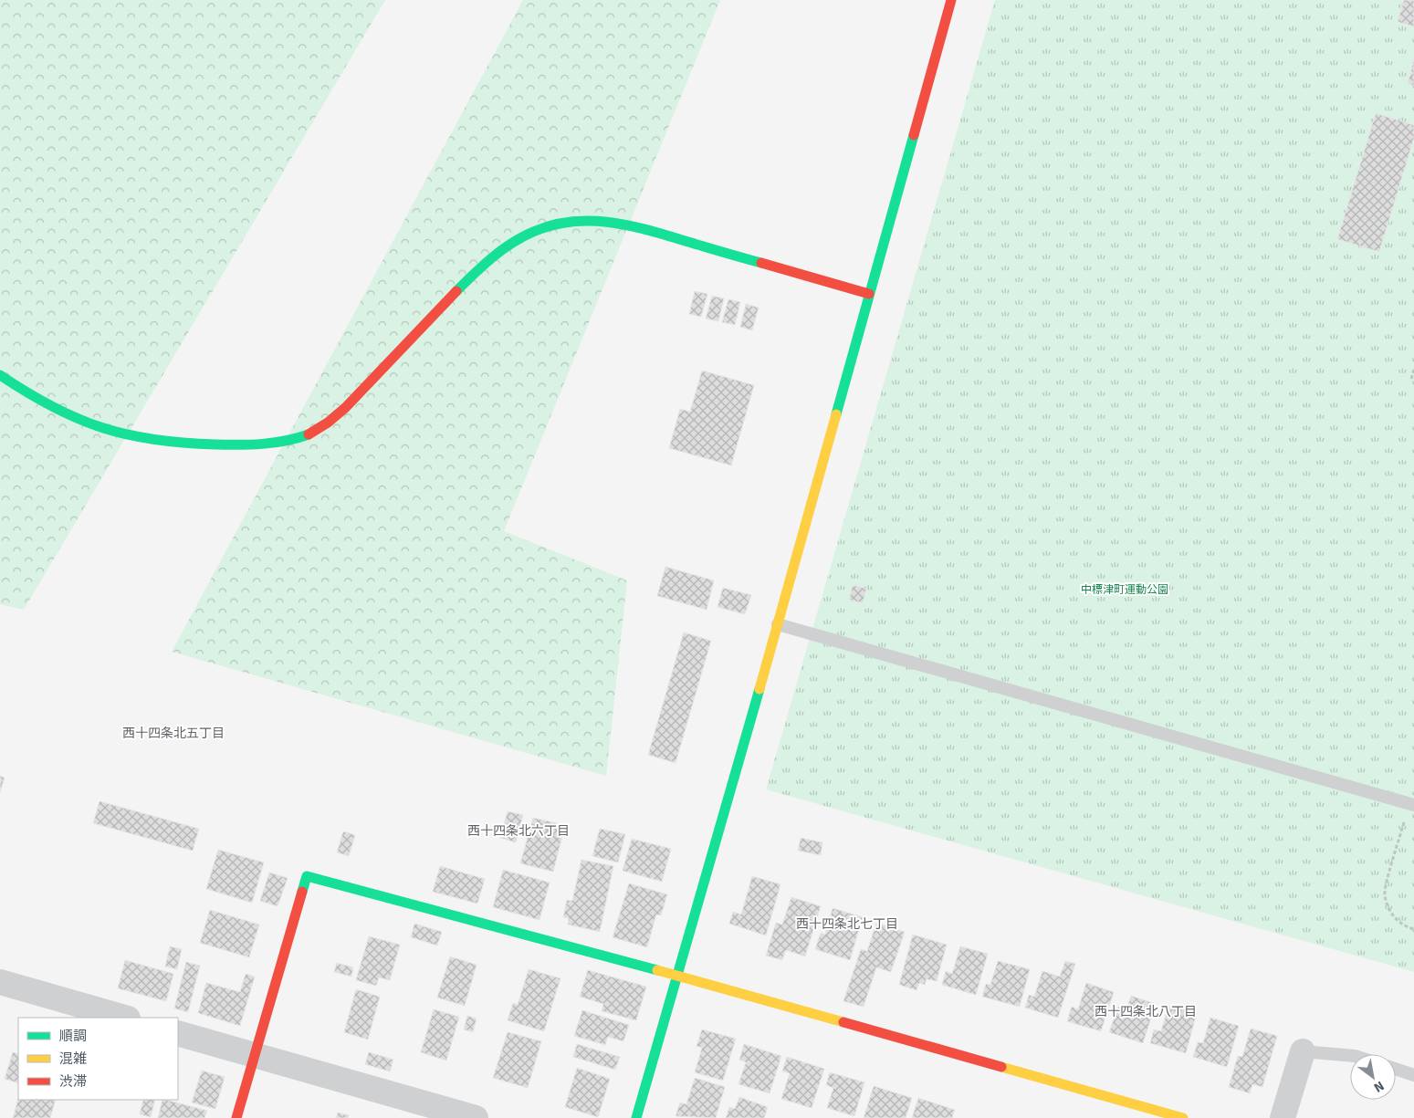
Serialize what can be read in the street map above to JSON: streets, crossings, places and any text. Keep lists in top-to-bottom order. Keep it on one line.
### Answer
{"districts":["西十四条北五丁目","西十四条北六丁目","西十四条北七丁目","西十四条北八丁目"],"parks":["中標津町運動公園"],"legend":["順調","混雑","渋滞"],"north":"bottom right"}
